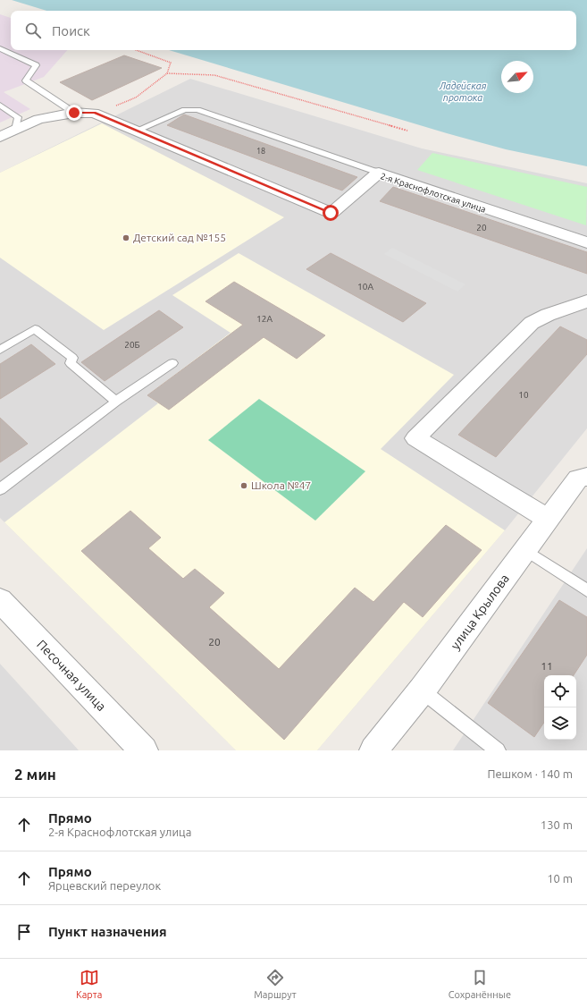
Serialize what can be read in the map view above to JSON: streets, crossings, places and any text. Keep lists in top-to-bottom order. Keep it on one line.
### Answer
{"streets":{"street":["2-я Краснофлотская улица","улица Крылова","Песочная улица"]},"water":["Ладейская протока"],"places":["Детский сад №155","Школа №47"],"house_numbers":["18","20","10А","12А","20Б","10","20","11"],"north":"top right","page":{"search":"Поиск","heading":["2 мин","Пешком · 140 m"],"list":[["Прямо","2-я Краснофлотская улица","130 m"],["Прямо","Ярцевский переулок","10 m"],"Пункт назначения"],"nav":["Карта","Маршрут","Сохранённые"]}}
